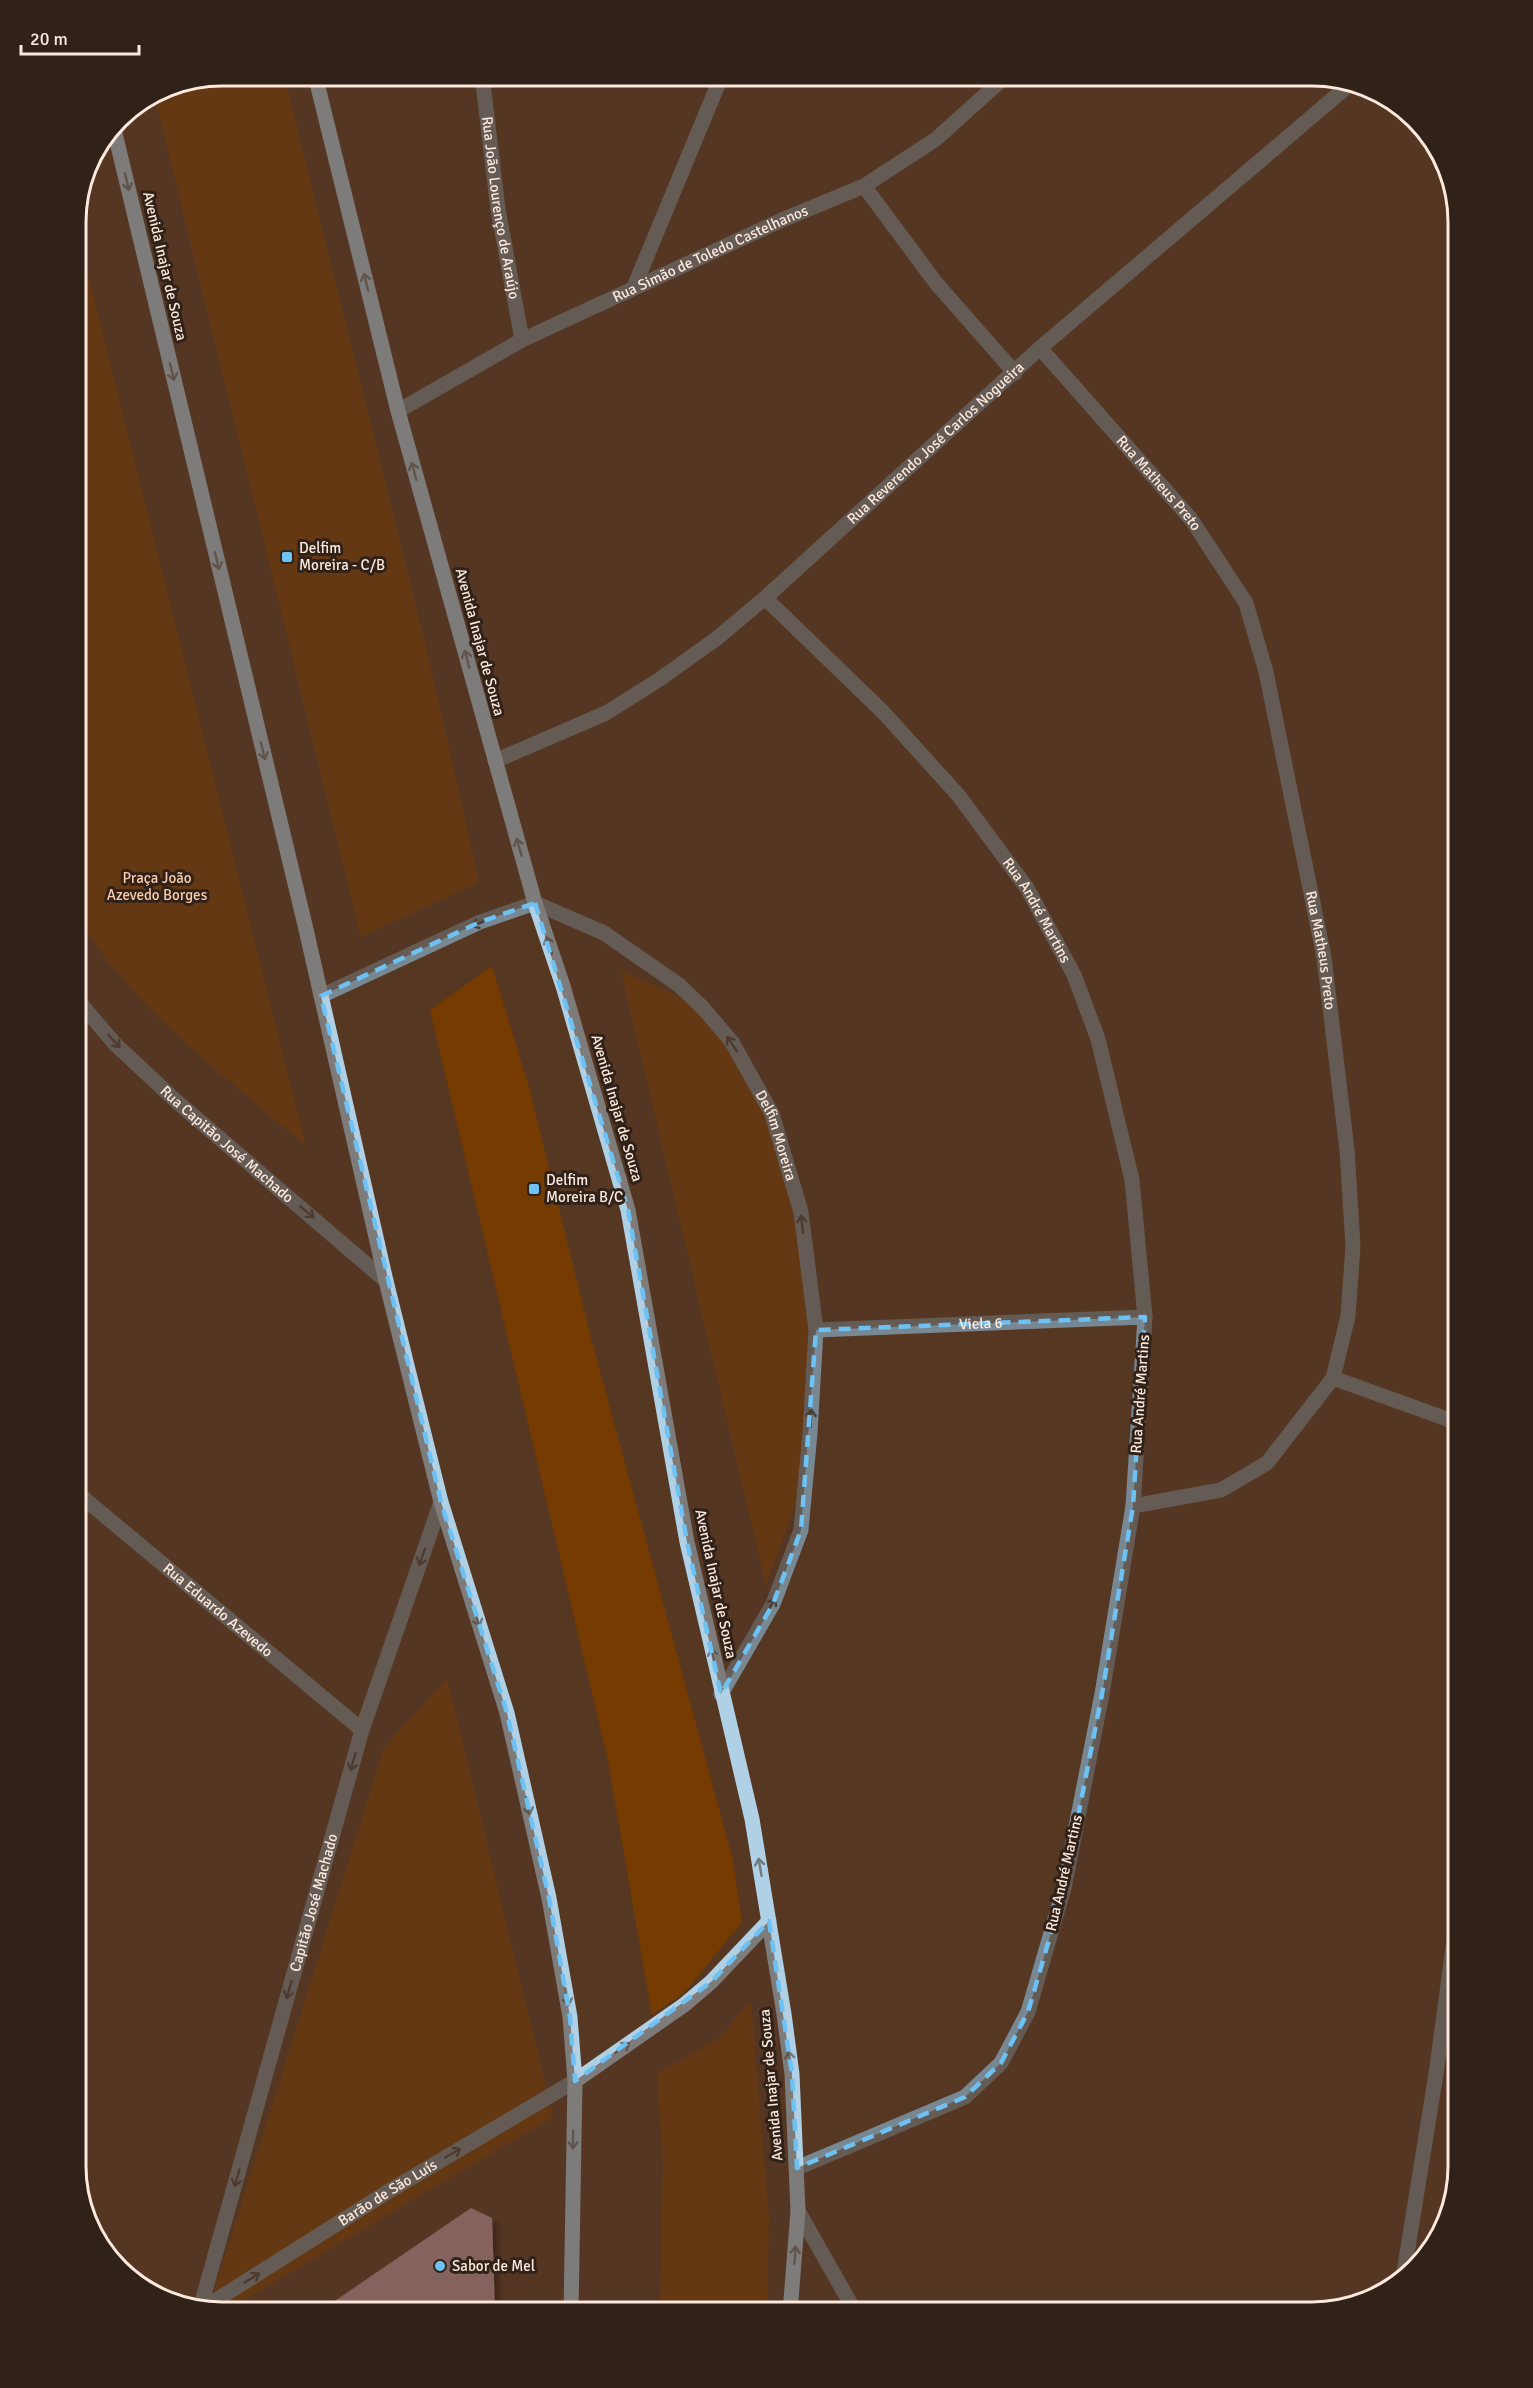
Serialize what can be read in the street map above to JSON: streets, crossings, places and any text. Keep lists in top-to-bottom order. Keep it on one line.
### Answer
{"streets":{"main road":["Avenida Inajar de Souza"],"street":["Rua João Lourenço de Araújo","Rua Simão de Toledo Castelhanos","Rua Reverendo José Carlos Nogueira","Rua Matheus Preto","Rua André Martins","Delfim Moreira","Rua Capitão José Machado","Viela 6","Rua Eduardo Azevedo","Capitão José Machado","Barão de São Luís"]},"crossings":[["Rua João Lourenço de Araújo","Rua Simão de Toledo Castelhanos"],["Rua Simão de Toledo Castelhanos","Avenida Inajar de Souza"],["Avenida Inajar de Souza","Rua Reverendo José Carlos Nogueira"],["Avenida Inajar de Souza","Rua André Martins"],["Avenida Inajar de Souza","Delfim Moreira"],["Avenida Inajar de Souza","Rua Capitão José Machado"],["Avenida Inajar de Souza","Capitão José Machado"],["Avenida Inajar de Souza","Barão de São Luís"],["Rua Reverendo José Carlos Nogueira","Rua Matheus Preto"],["Rua Reverendo José Carlos Nogueira","Rua André Martins"],["Rua Matheus Preto","Rua André Martins"],["Rua André Martins","Viela 6"],["Delfim Moreira","Viela 6"],["Rua Eduardo Azevedo","Capitão José Machado"]],"one_way":["Delfim Moreira","Rua Capitão José Machado","Capitão José Machado","Barão de São Luís"],"parks":["Praça João Azevedo Borges"],"places":{"transit":["Delfim Moreira - C/B","Delfim Moreira B/C"],"other":["Sabor de Mel"]},"scale_bar":"20 m"}
